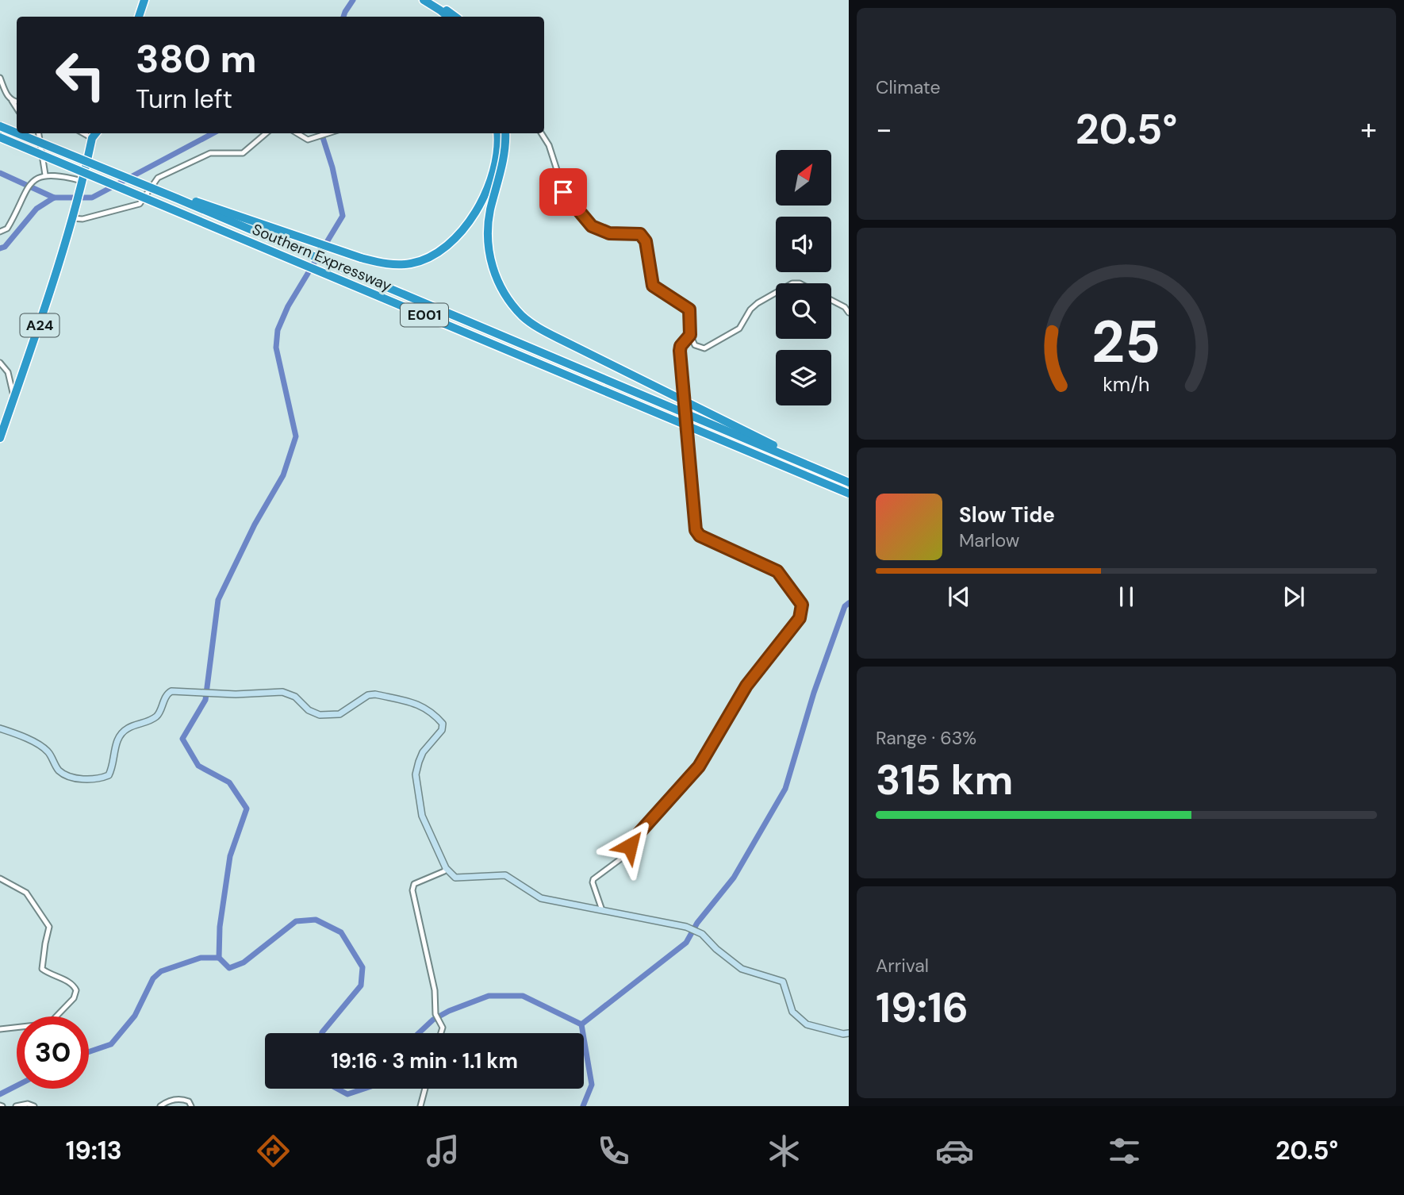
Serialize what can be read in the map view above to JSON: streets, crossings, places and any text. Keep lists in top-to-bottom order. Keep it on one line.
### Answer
{"streets":{"highway":["Southern Expressway","E001","A24"]},"north":"top right","page":{"tile":["Climate",["Range · 63%","315 km"],["Arrival","19:16"]],"turn":["380 m","Turn left"],"heat":["−","20.5°","+"],"song":["Slow Tide","Marlow"],"limit":"30","trip":"19:16 · 3 min · 1.1 km","tabs":["19:13","20.5°"],"gauge":["25","km/h"]}}
